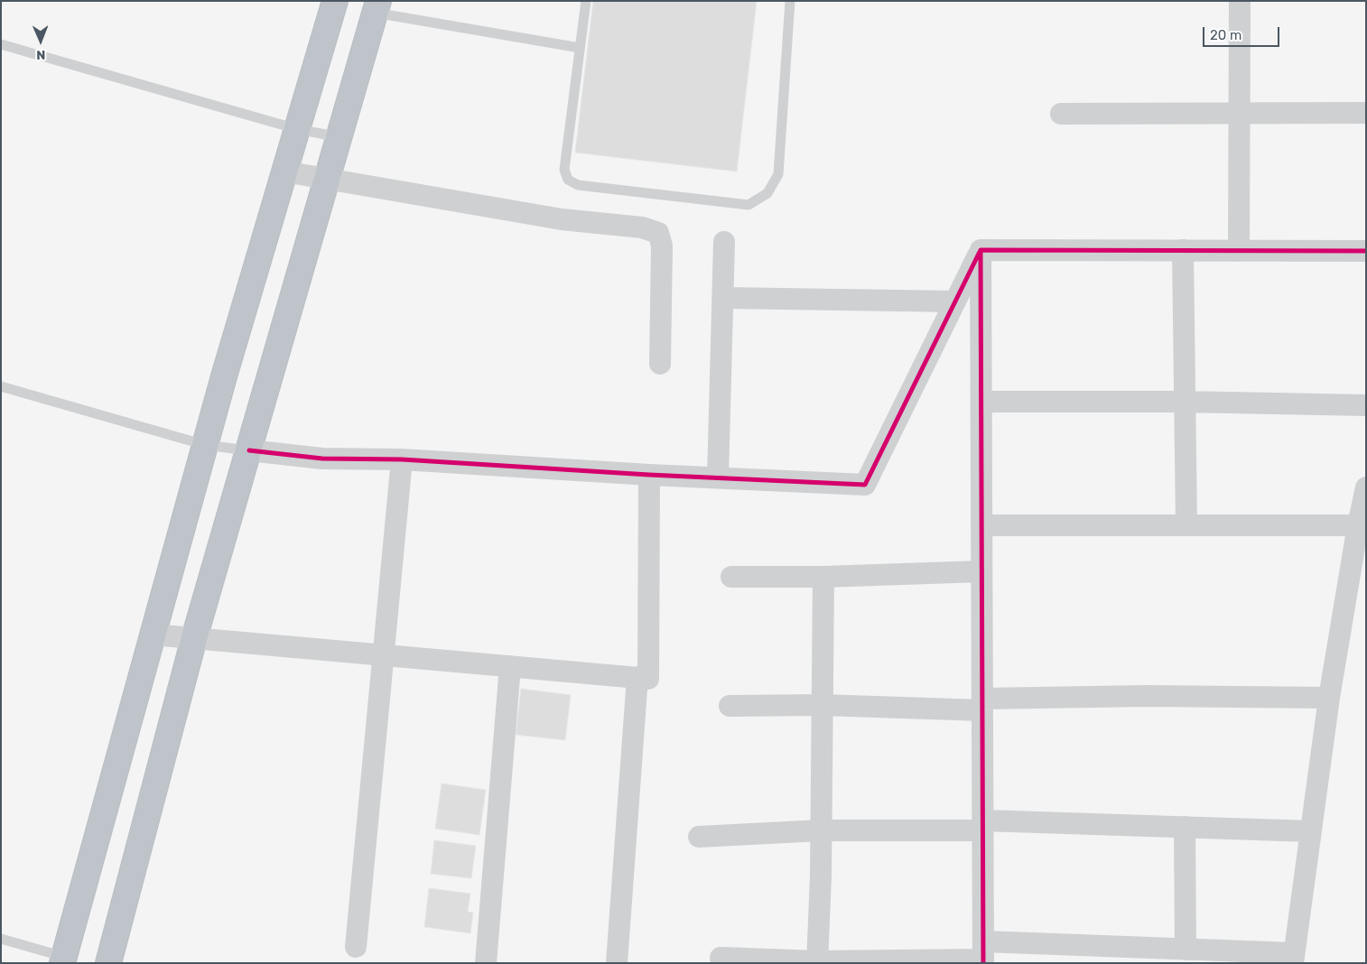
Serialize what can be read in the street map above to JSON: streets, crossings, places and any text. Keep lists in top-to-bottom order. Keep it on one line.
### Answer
{"scale_bar":"20 m","north":"bottom"}
